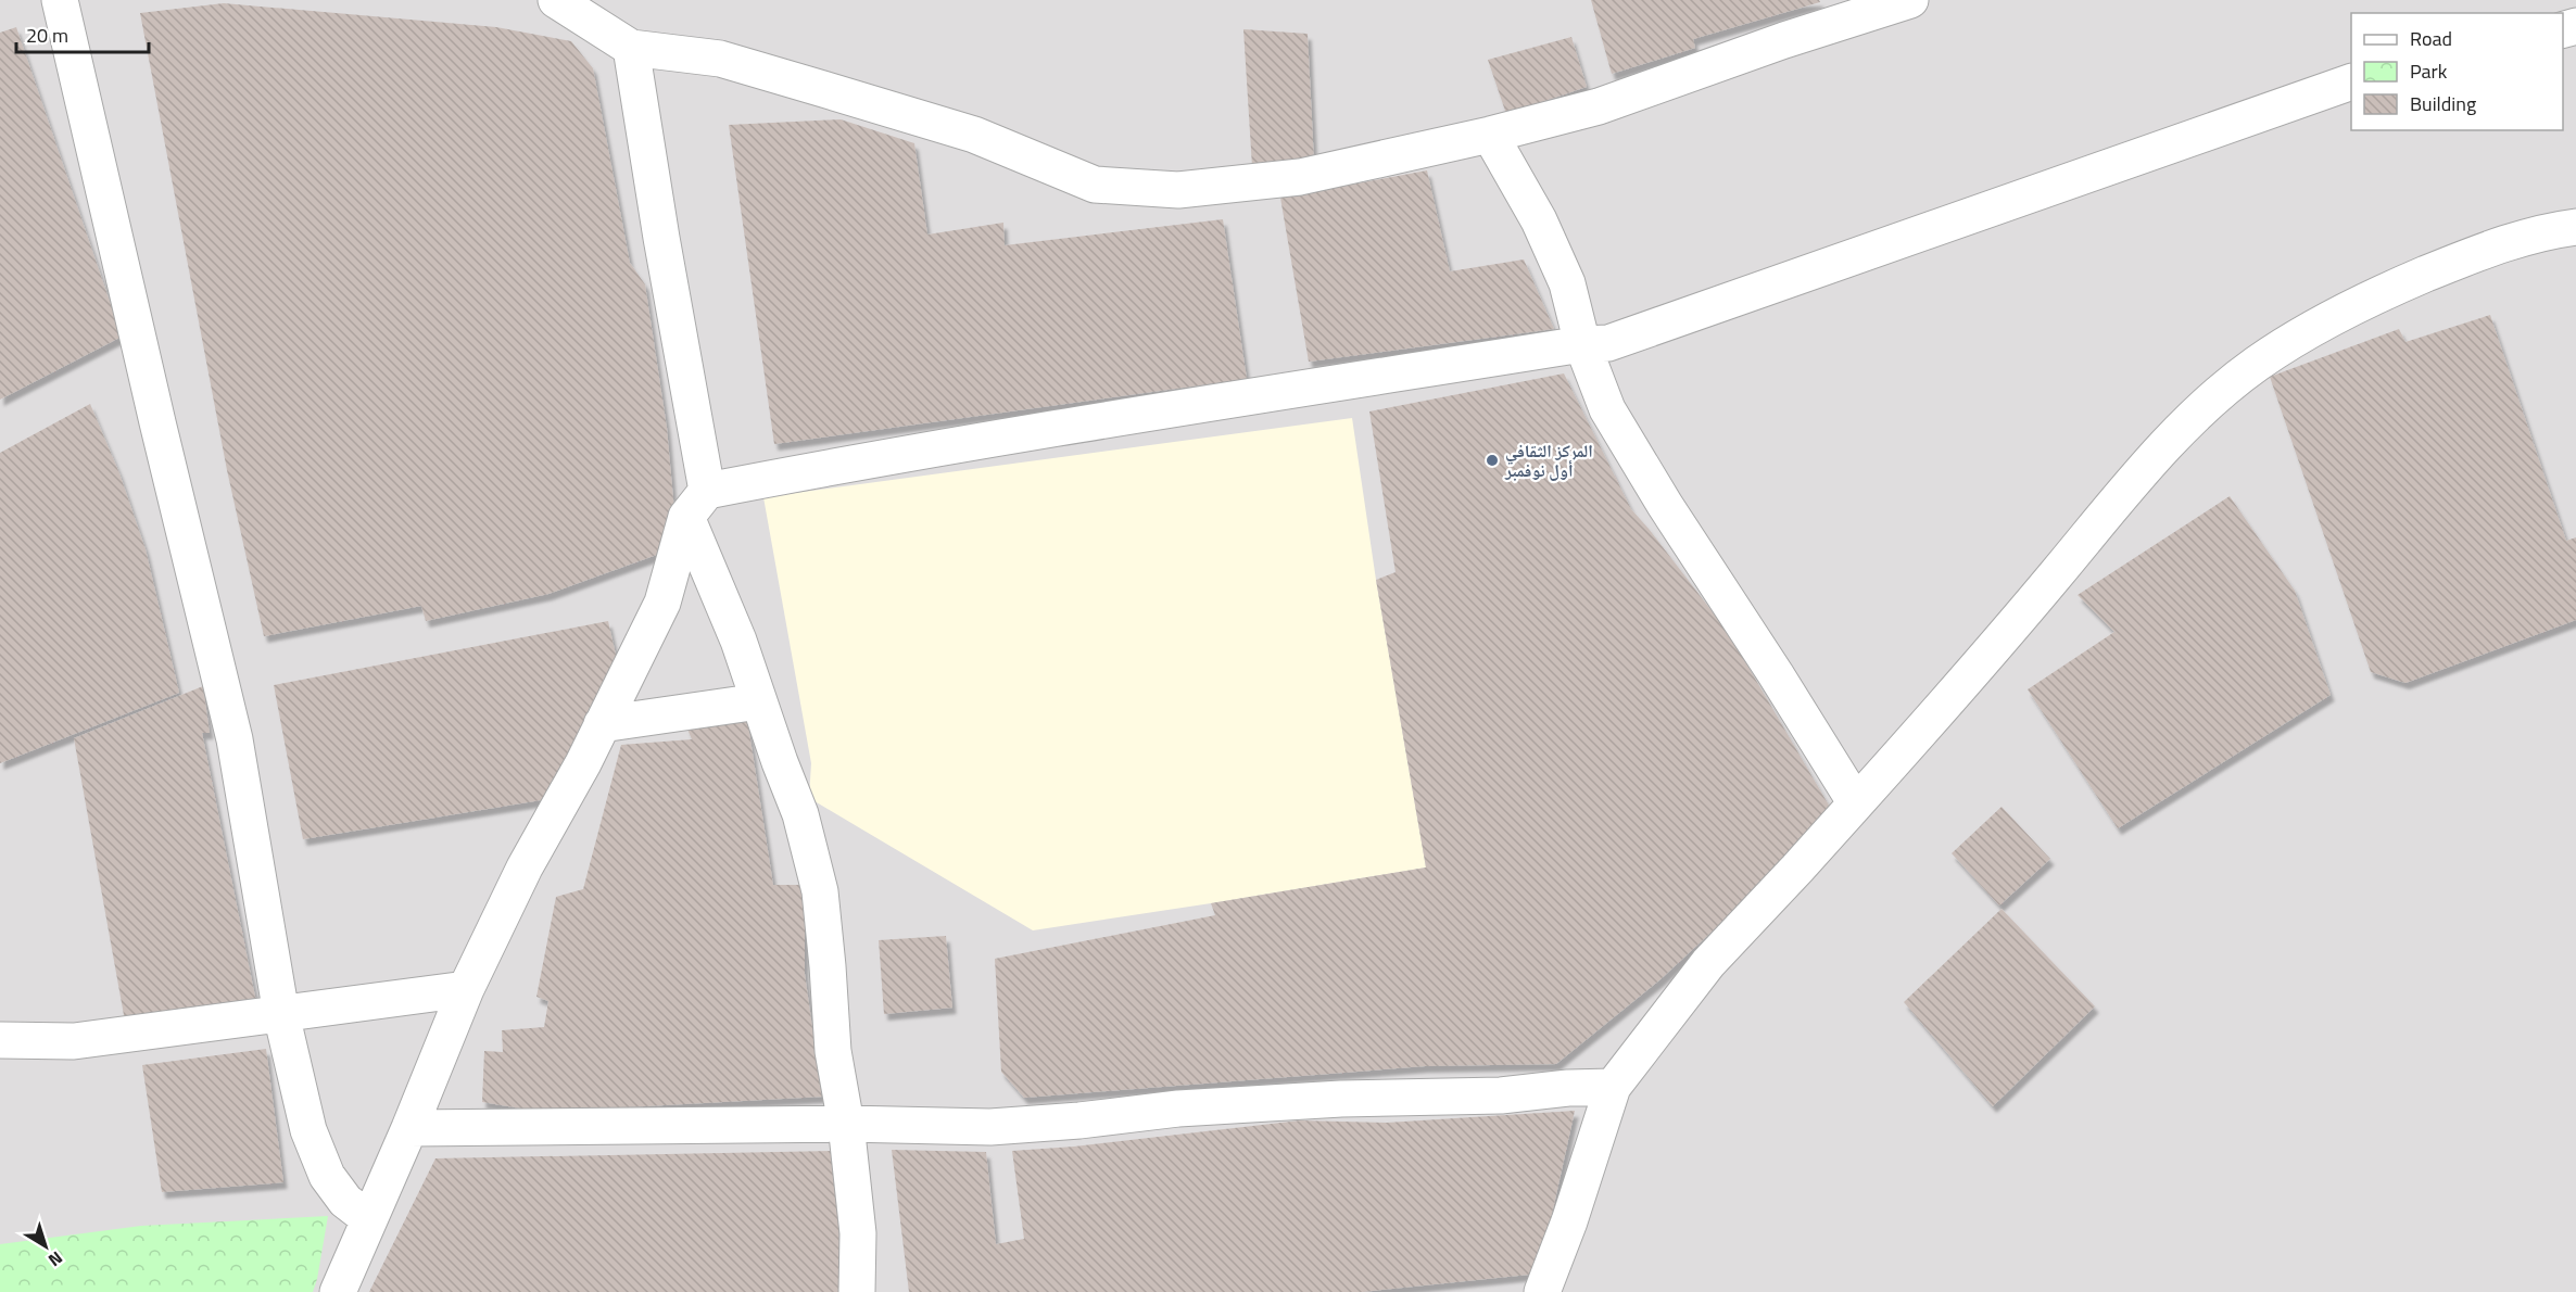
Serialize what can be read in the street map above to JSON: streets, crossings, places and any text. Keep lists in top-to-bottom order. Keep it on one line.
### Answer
{"places":["المركز الثقافي أول نوفمبر"],"legend":["Road","Park","Building"],"scale_bar":"20 m","north":"bottom right"}
